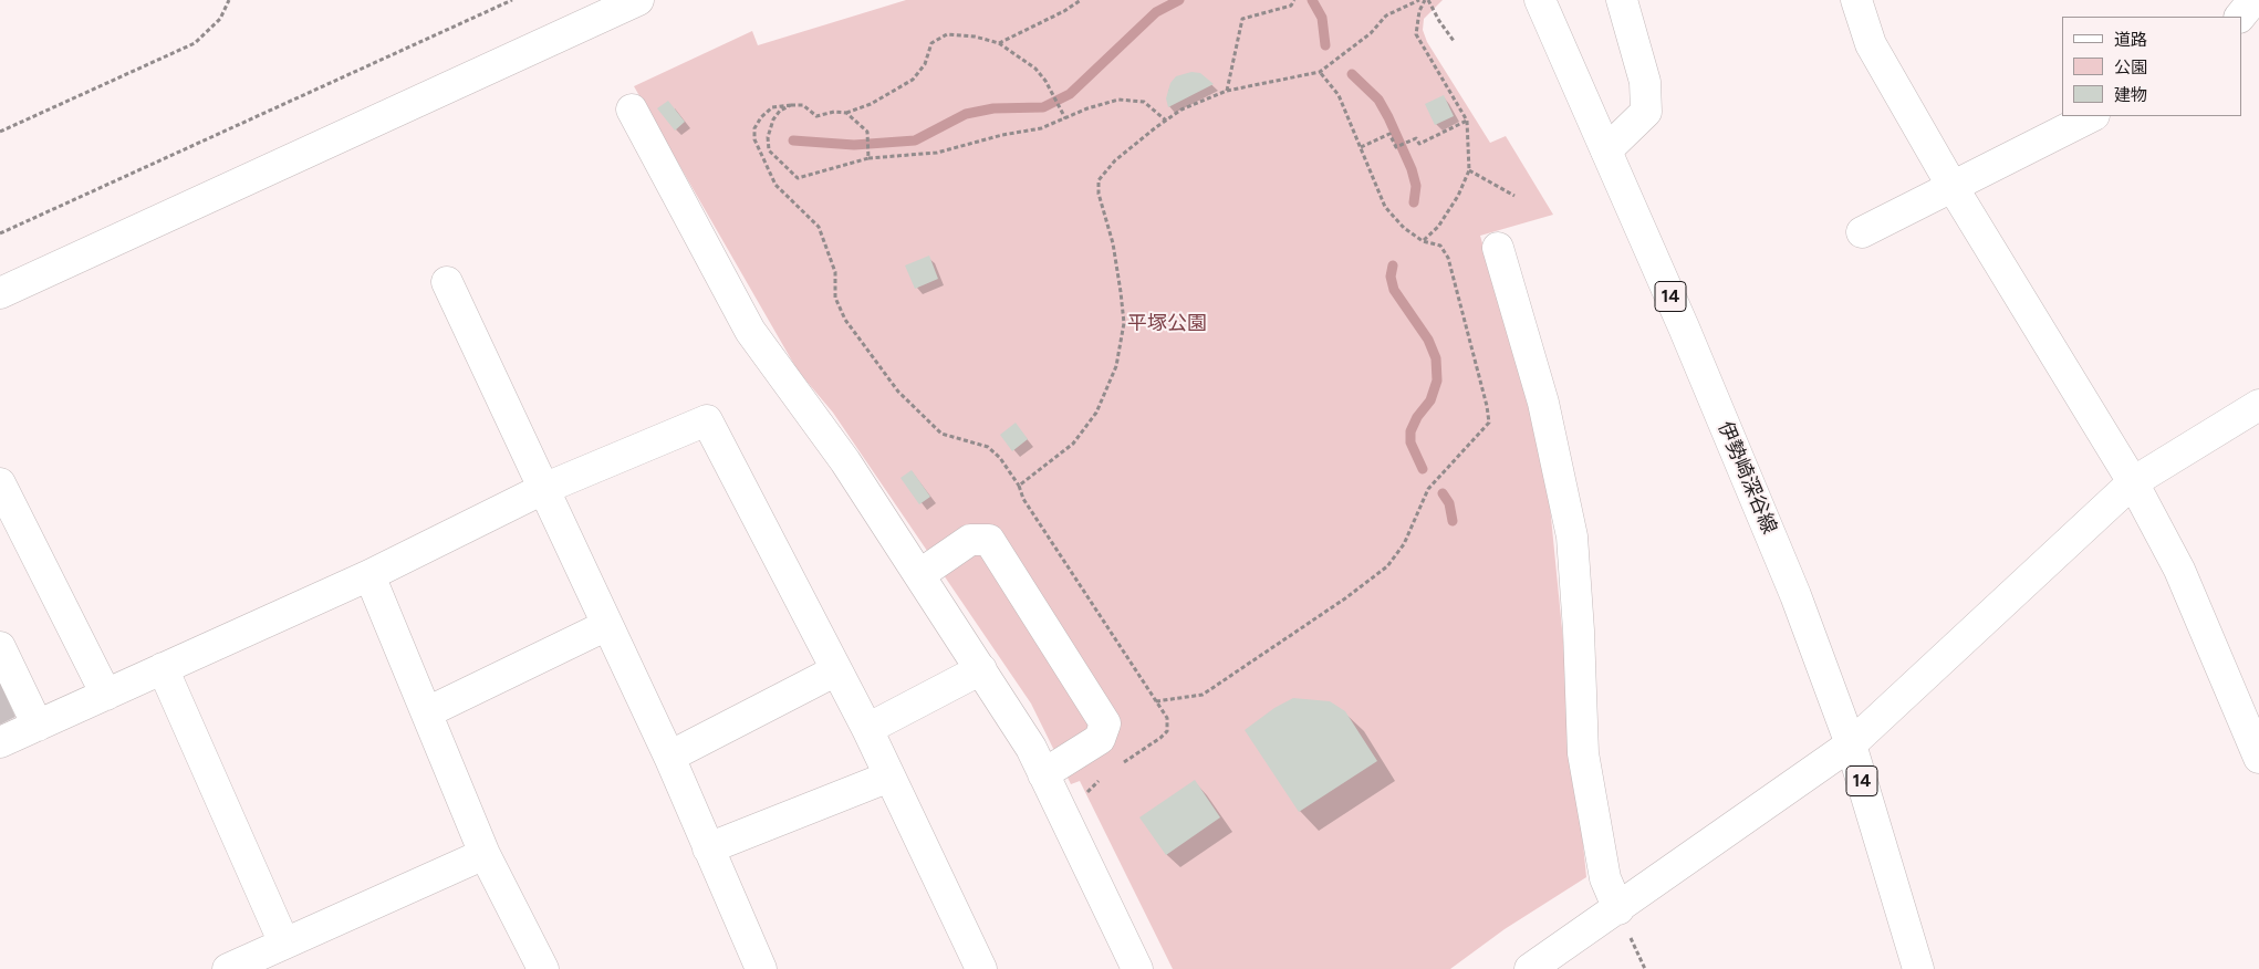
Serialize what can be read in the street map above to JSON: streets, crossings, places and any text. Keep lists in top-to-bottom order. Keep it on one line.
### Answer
{"streets":{"street":["14","伊勢崎深谷線"]},"parks":["平塚公園"],"legend":["道路","公園","建物"]}
